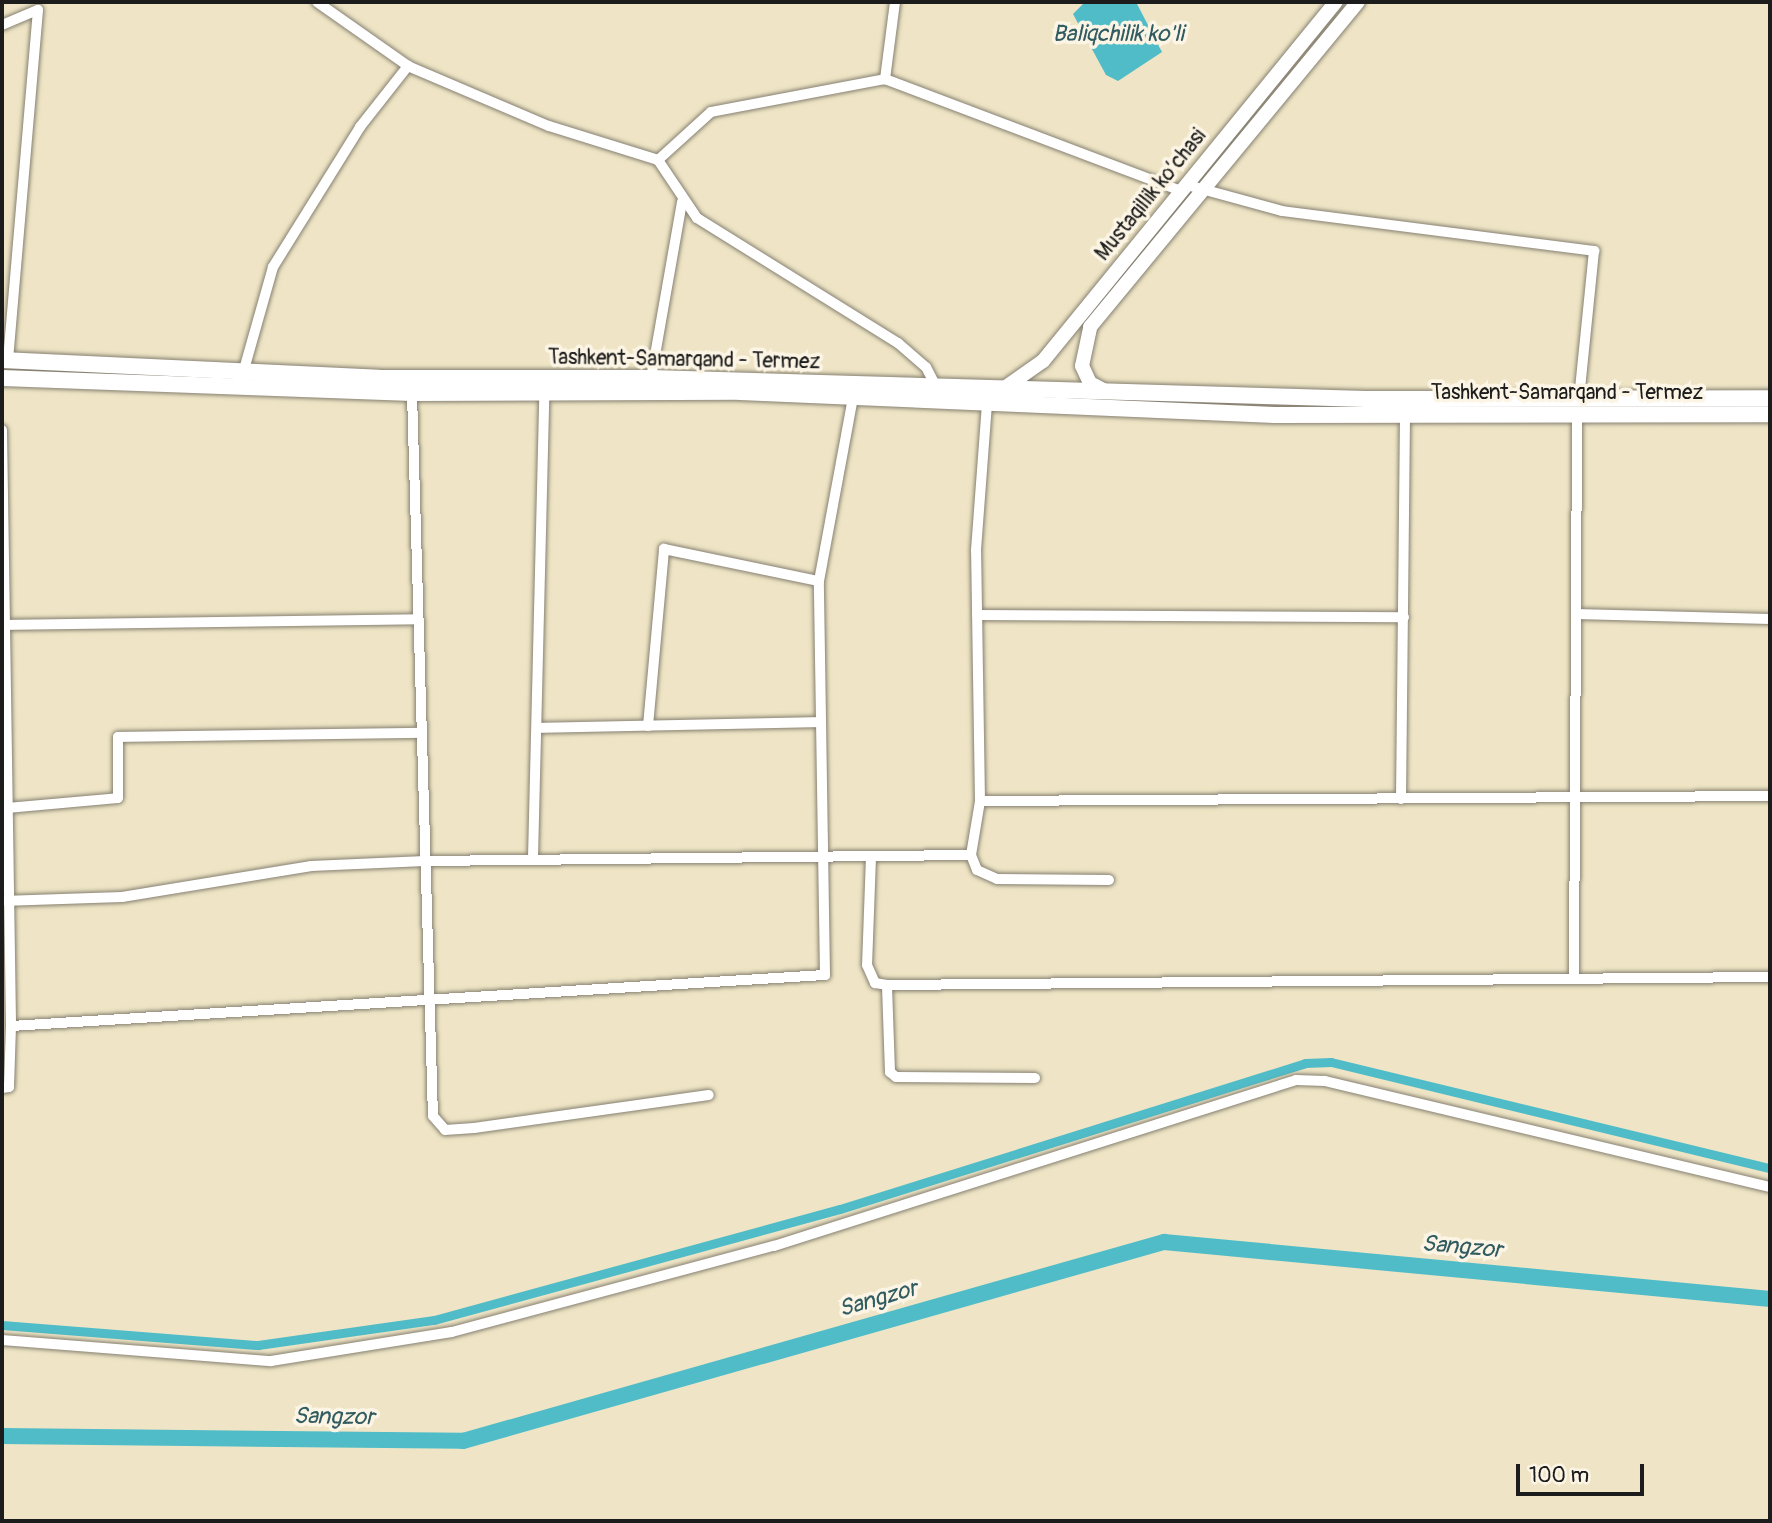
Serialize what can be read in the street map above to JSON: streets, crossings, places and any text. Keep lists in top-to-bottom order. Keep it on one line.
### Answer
{"streets":{"highway":["Tashkent-Samarqand - Termez"],"main road":["Mustaqillik ko’chasi"]},"crossings":[["Mustaqillik ko’chasi","Tashkent-Samarqand - Termez"]],"water":["Baliqchilik ko'li","Sangzor"],"scale_bar":"100 m"}
